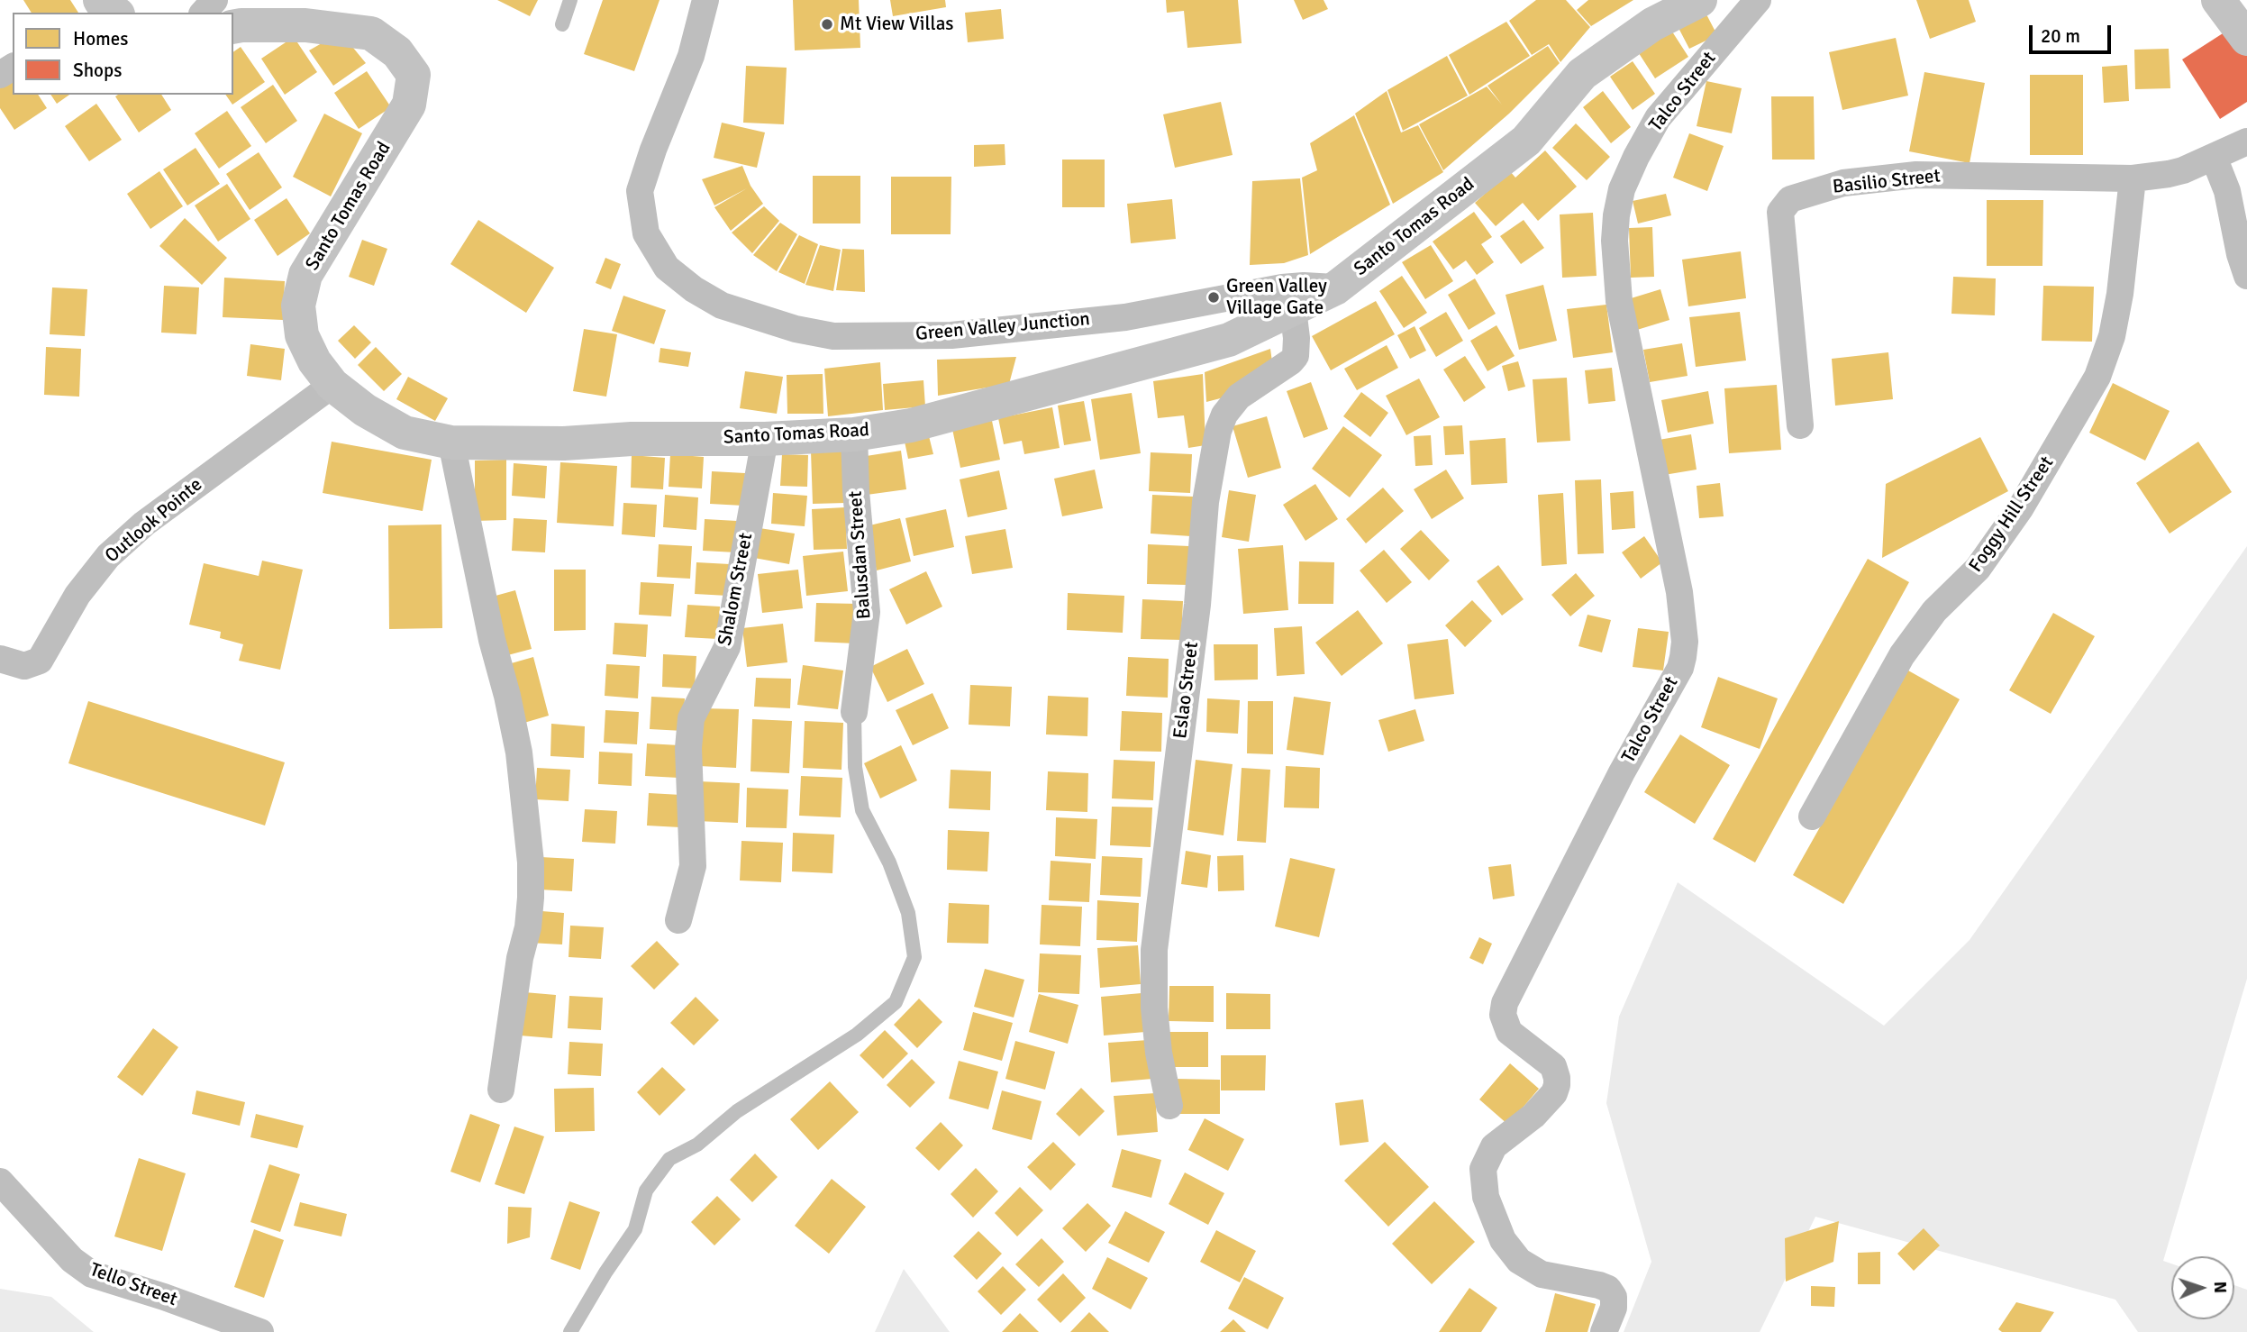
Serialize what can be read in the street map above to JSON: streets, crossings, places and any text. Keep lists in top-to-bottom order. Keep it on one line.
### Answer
{"streets":{"street":["Talco Street","Basilio Street","Santo Tomas Road","Green Valley Junction","Foggy Hill Street","Outlook Pointe","Balusdan Street","Shalom Street","Eslao Street","Tello Street"]},"crossings":[["Basilio Street","Foggy Hill Street"],["Santo Tomas Road","Green Valley Junction"],["Santo Tomas Road","Outlook Pointe"],["Santo Tomas Road","Balusdan Street"],["Santo Tomas Road","Shalom Street"],["Santo Tomas Road","Eslao Street"]],"places":["Mt View Villas","Green Valley Village Gate"],"legend":["Homes","Shops"],"scale_bar":"20 m","north":"right"}
